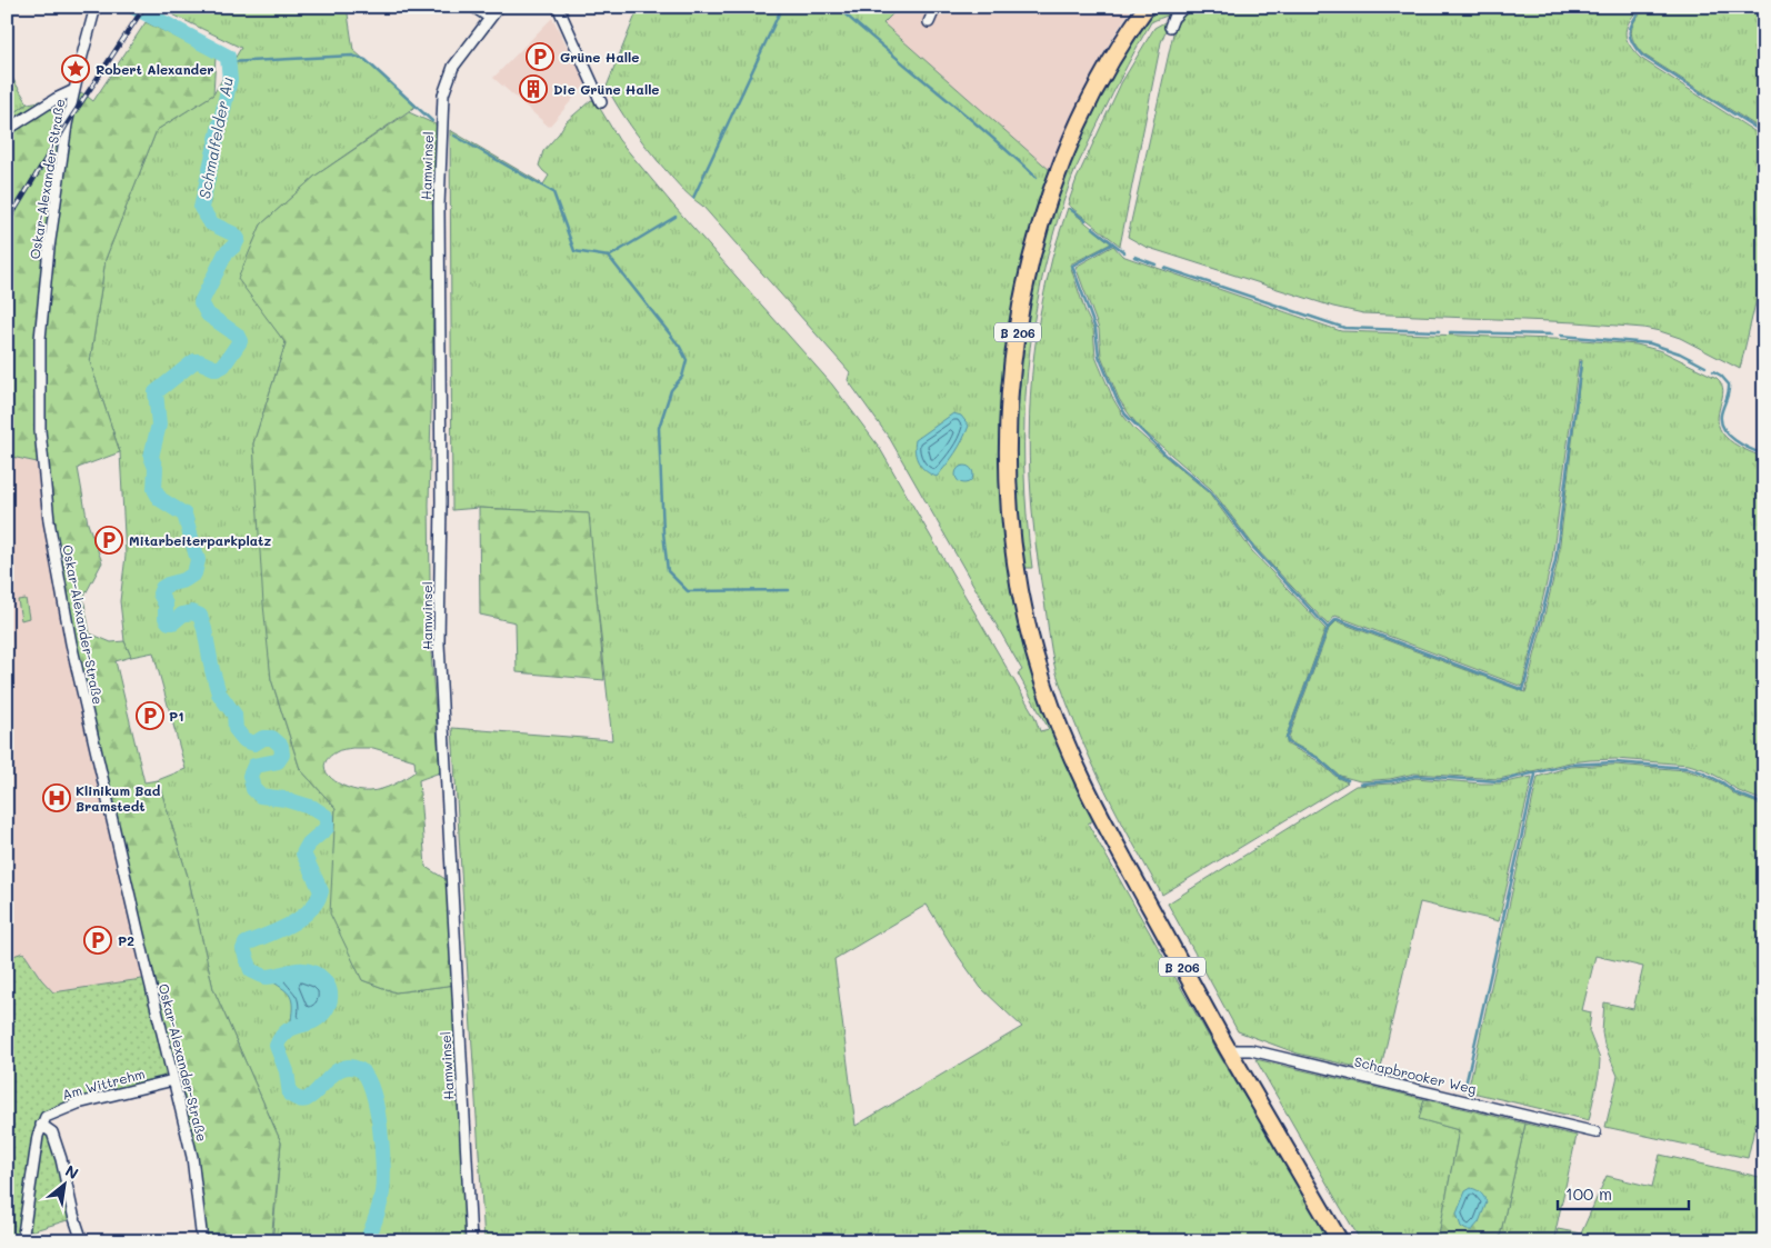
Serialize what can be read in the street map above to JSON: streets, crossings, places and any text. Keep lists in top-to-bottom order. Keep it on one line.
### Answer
{"streets":{"main road":["B 206"],"street":["Hamwinsel","Oskar-Alexander-Straße","Schapbrooker Weg","Am Wittrehm"]},"crossings":[["Oskar-Alexander-Straße","Am Wittrehm"],["B 206","Schapbrooker Weg"]],"water":["Schmalfelder Au"],"places":{"parking":["Grüne Halle","Mitarbeiterparkplatz","P1","P2"],"place":["Robert Alexander"],"building":["Die Grüne Halle"],"hospital":["Klinikum Bad Bramstedt"]},"scale_bar":"100 m","north":"top right"}
